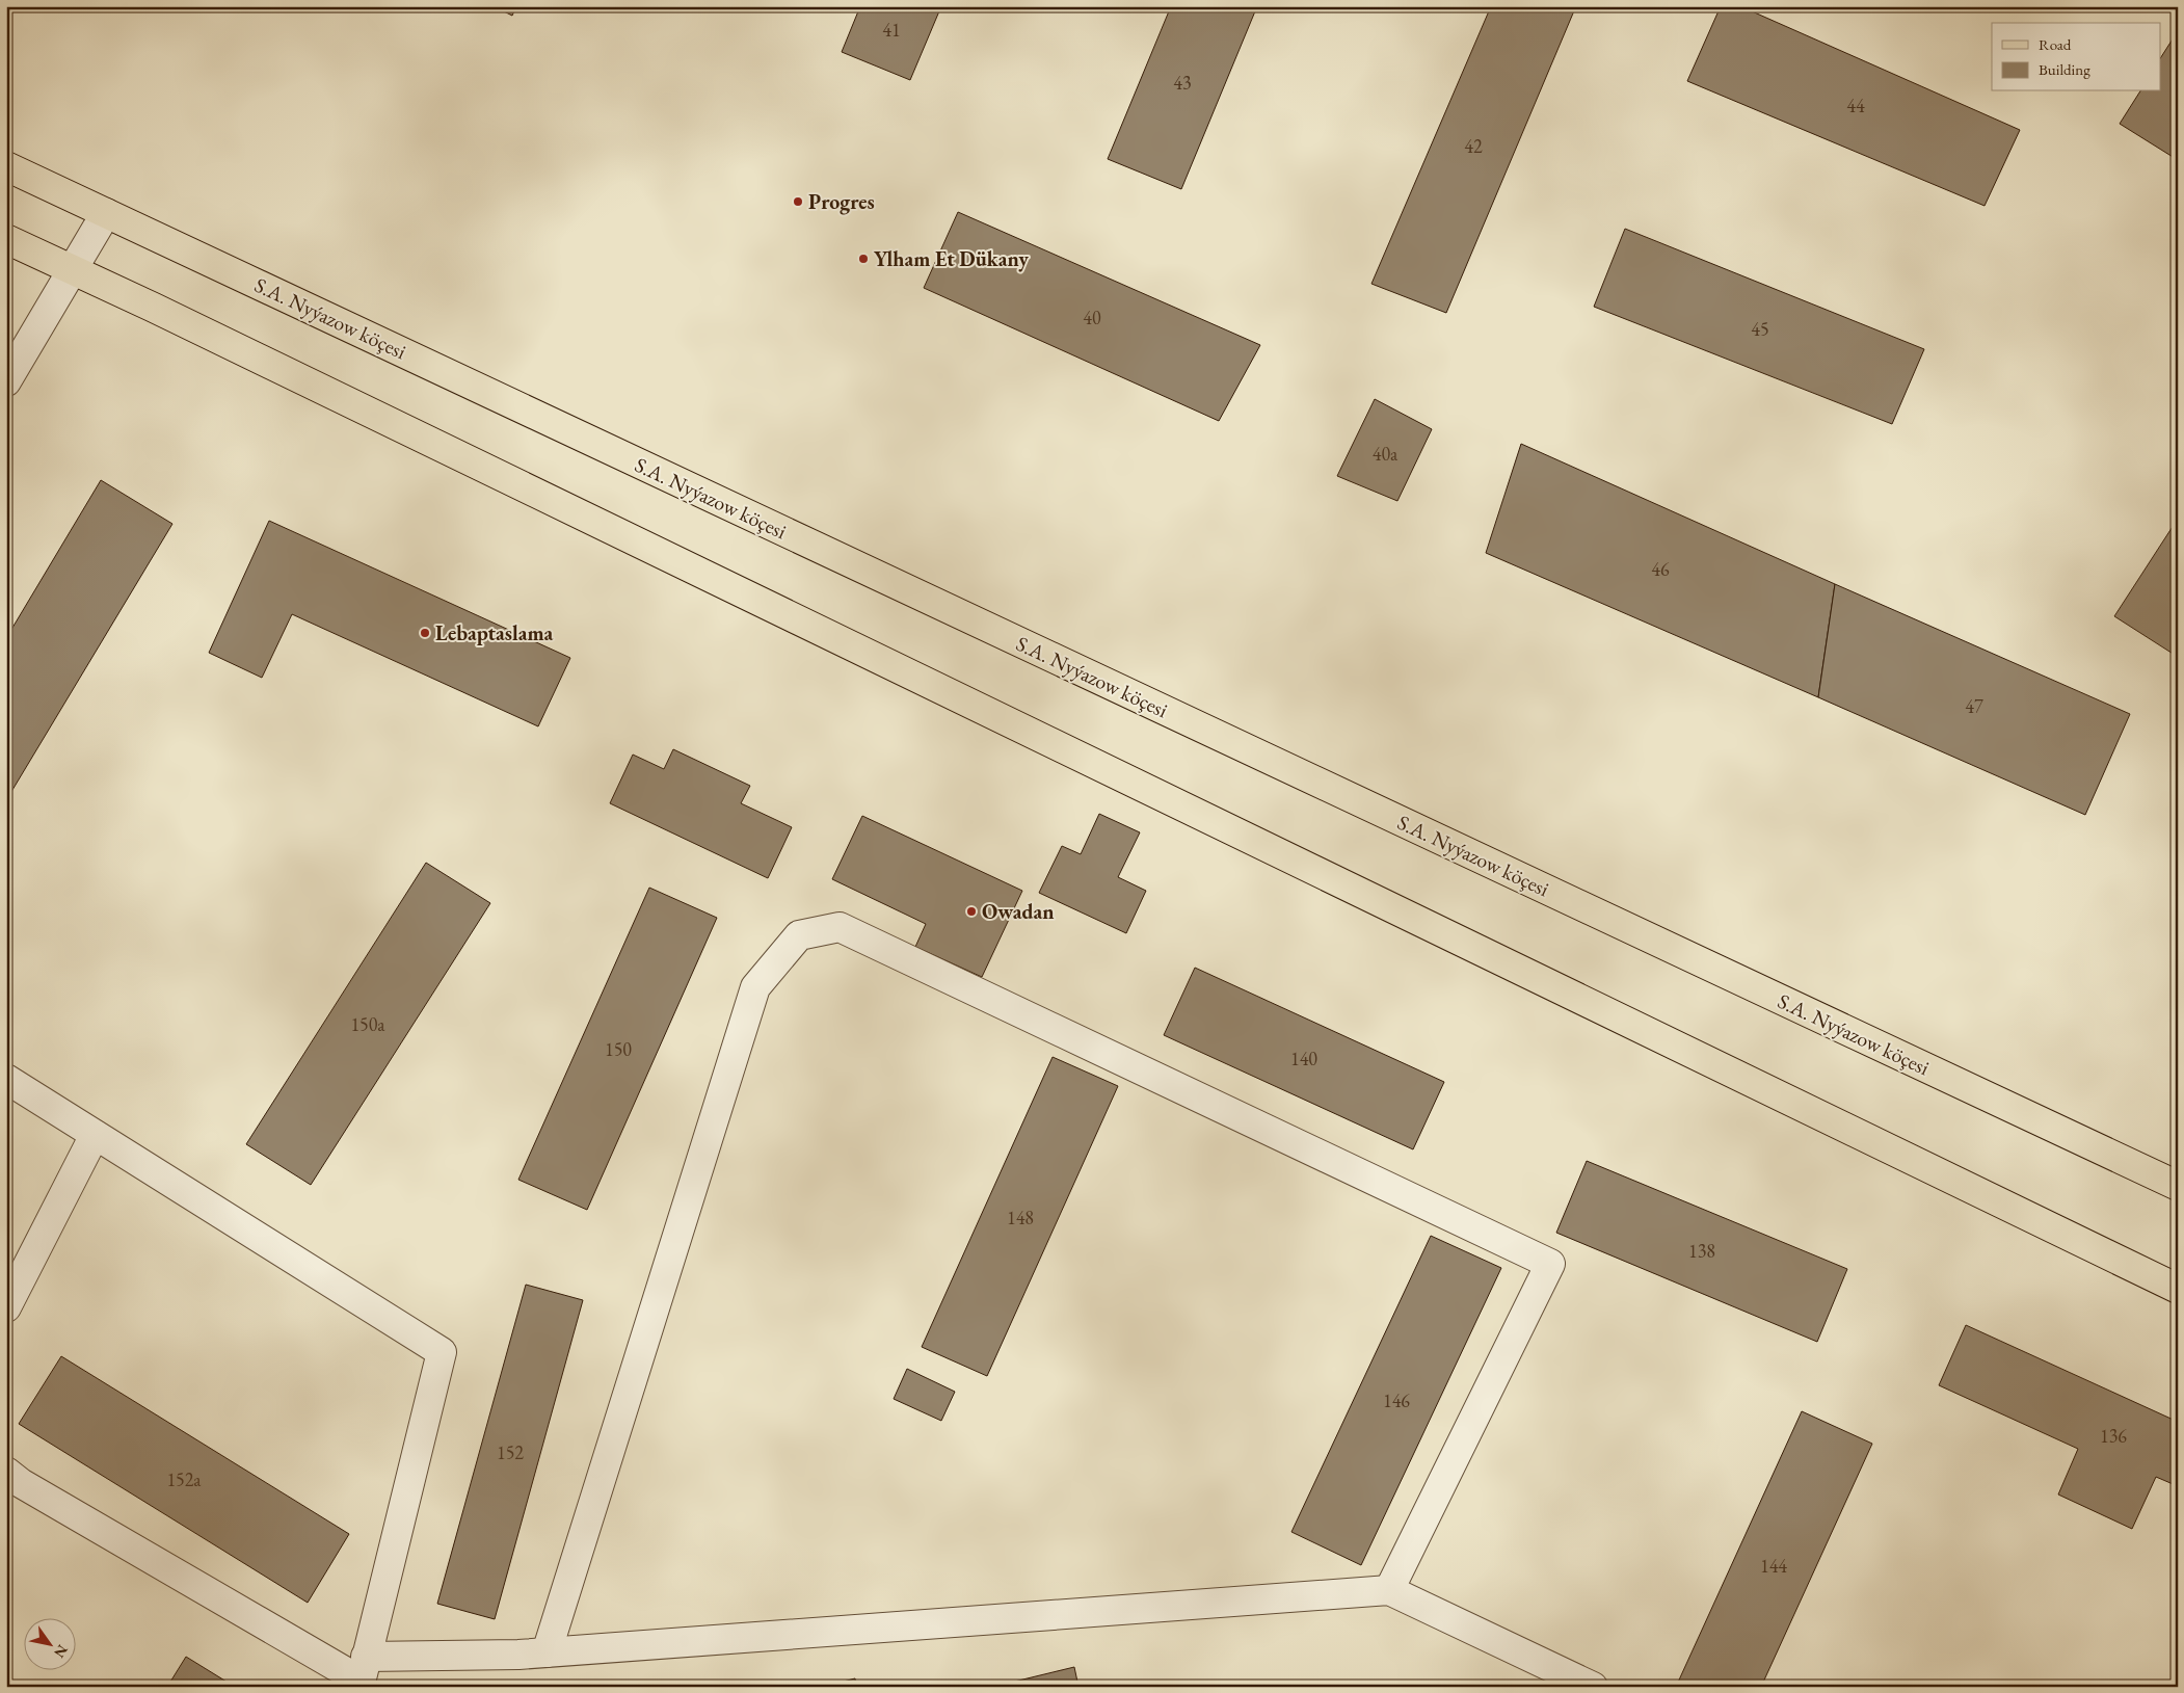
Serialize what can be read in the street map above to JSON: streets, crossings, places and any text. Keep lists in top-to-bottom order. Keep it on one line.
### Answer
{"streets":{"main road":["S.A. Nyýazow köçesi"]},"places":["Progres","Ylham Et Dükany","Lebaptaslama","Owadan"],"house_numbers":["41","43","44","42","40","45","40a","46","47","150а","150","140","148","138","146","136","152","152а","144"],"legend":["Road","Building"],"north":"bottom right"}
